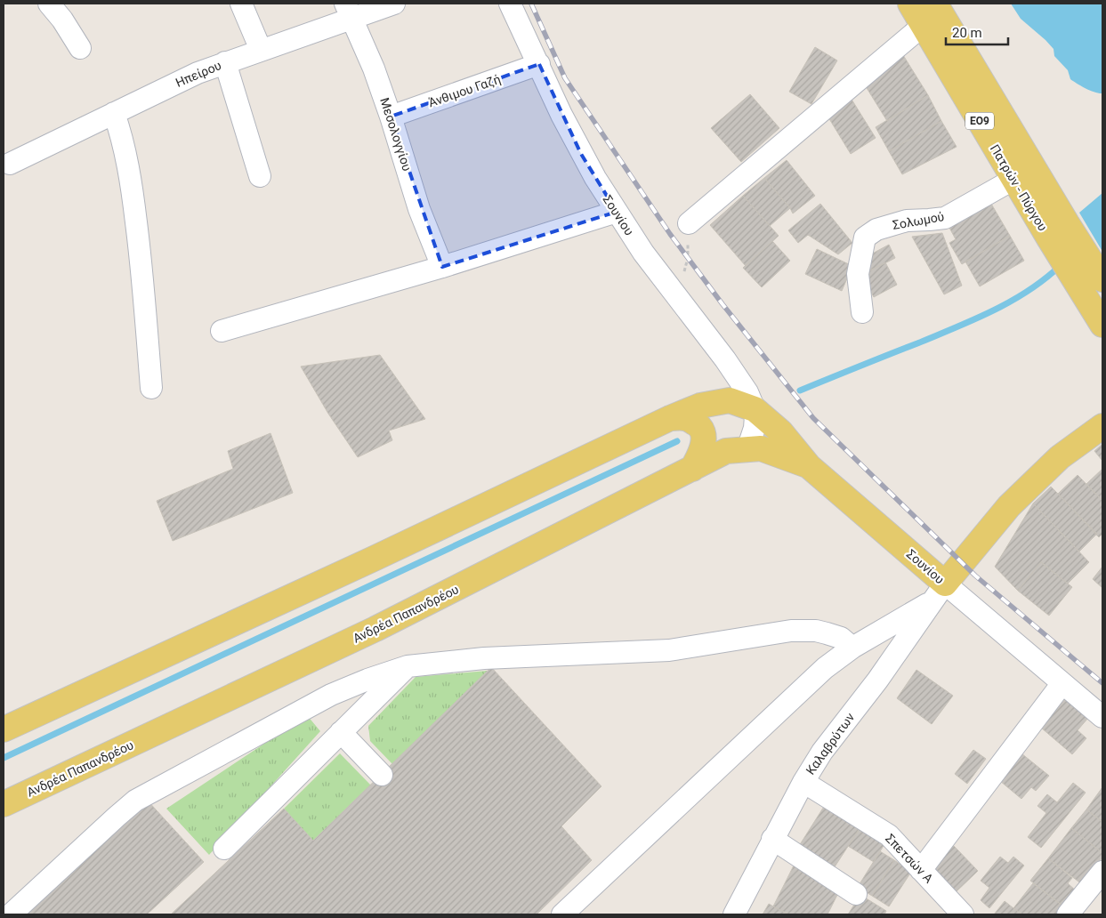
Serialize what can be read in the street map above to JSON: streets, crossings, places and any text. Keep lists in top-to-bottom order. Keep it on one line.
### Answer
{"streets":{"main road":["ΕΟ9","Πατρών - Πύργου","Σουνίου","Ανδρέα Παπανδρέου"],"street":["Ηπείρου","Άνθιμου Γαζή","Μεσολογγίου","Σολωμού","Καλαβρύτων","Σπετσών Α"]},"crossings":[["Ηπείρου","Μεσολογγίου"],["Άνθιμου Γαζή","Μεσολογγίου"],["Άνθιμου Γαζή","Σουνίου"],["Πατρών - Πύργου","Σολωμού"],["Σουνίου","Ανδρέα Παπανδρέου"],["Σουνίου","Καλαβρύτων"],["Καλαβρύτων","Σπετσών Α"]],"scale_bar":"20 m"}
